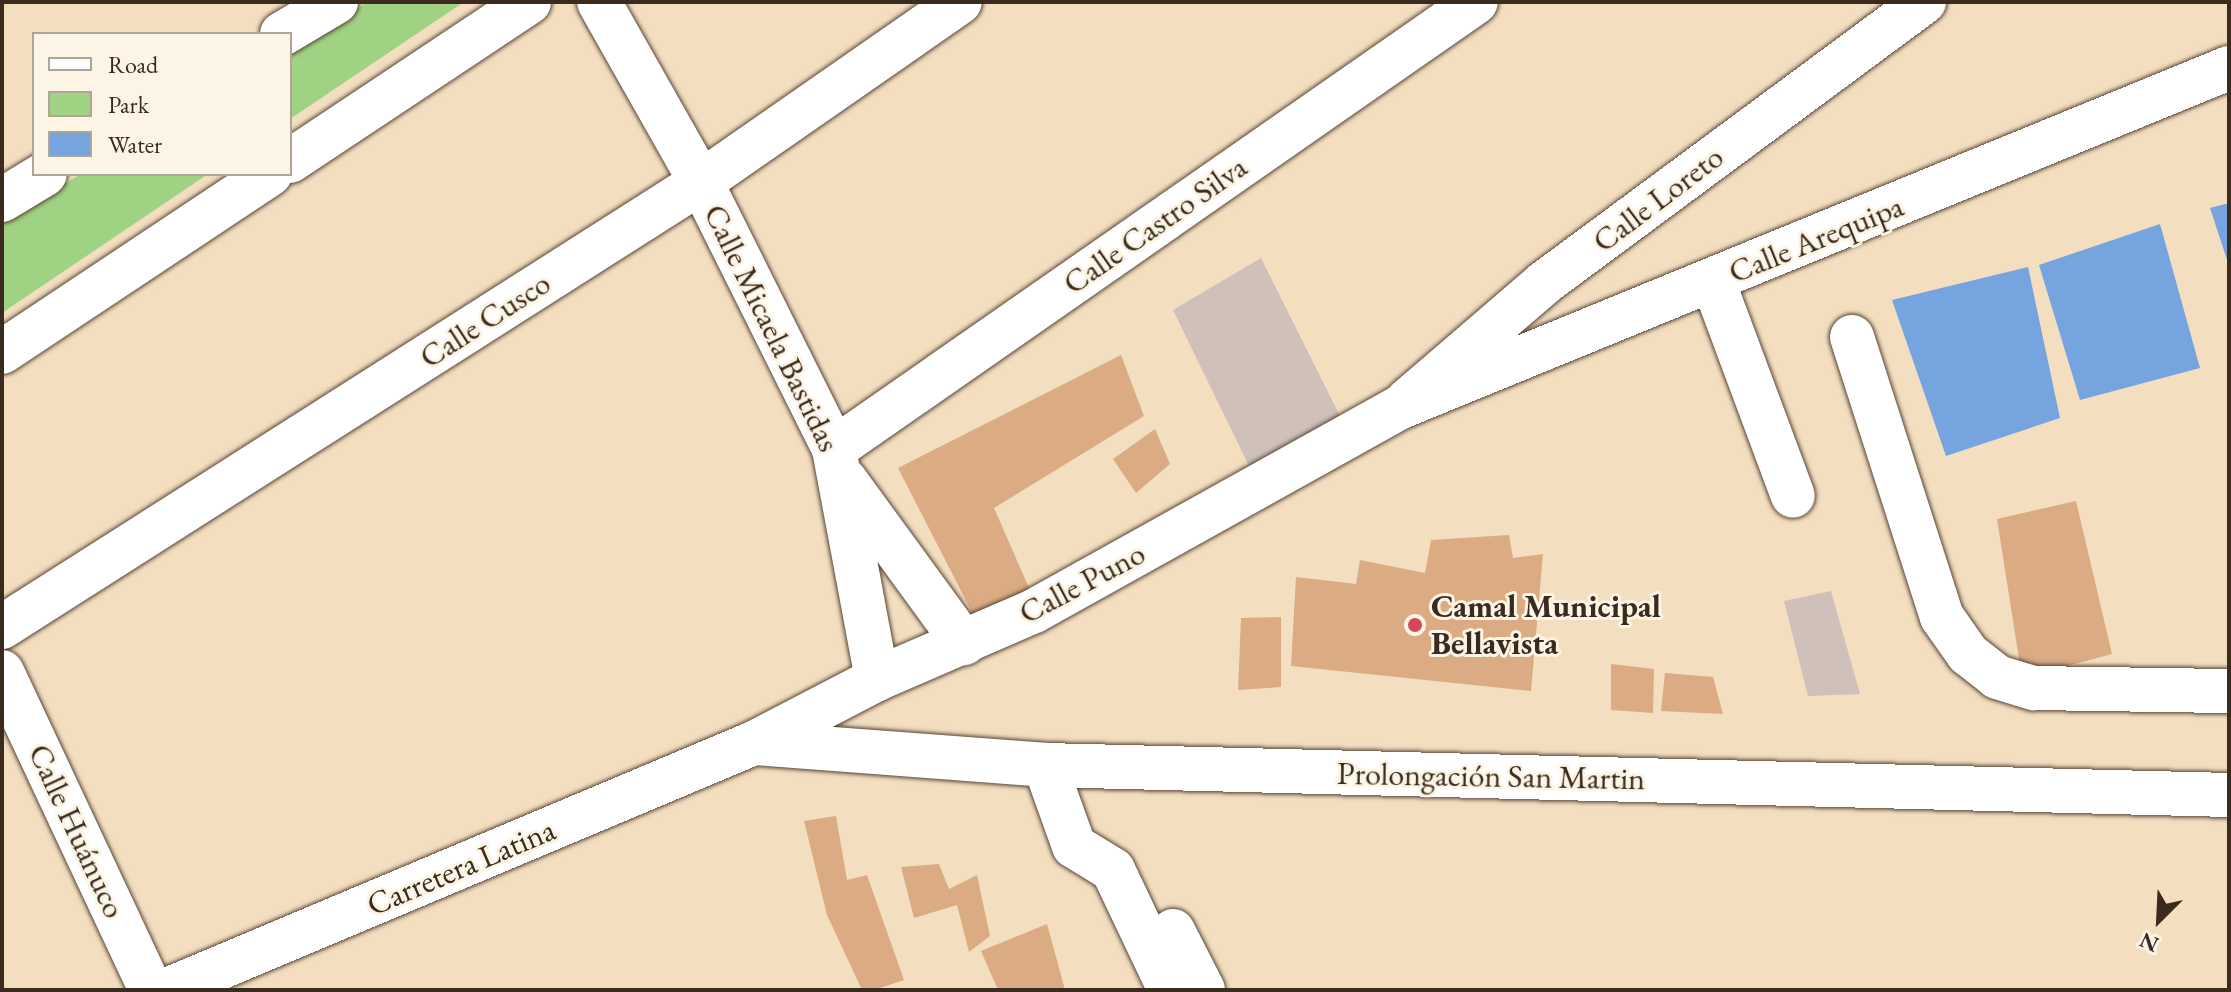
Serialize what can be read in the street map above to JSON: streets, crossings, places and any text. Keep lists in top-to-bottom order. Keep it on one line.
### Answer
{"streets":{"street":["Calle Loreto","Calle Castro Silva","Calle Arequipa","Calle Cusco","Calle Micaela Bastidas","Calle Puno","Prolongación San Martin","Calle Huánuco","Carretera Latina"]},"crossings":[["Calle Loreto","Calle Arequipa"],["Calle Loreto","Calle Puno"],["Calle Castro Silva","Calle Micaela Bastidas"],["Calle Arequipa","Calle Puno"],["Calle Cusco","Calle Micaela Bastidas"],["Calle Micaela Bastidas","Calle Puno"],["Calle Puno","Prolongación San Martin"],["Calle Puno","Carretera Latina"],["Prolongación San Martin","Carretera Latina"]],"places":["Camal Municipal Bellavista"],"legend":["Road","Park","Water"],"north":"bottom left"}
